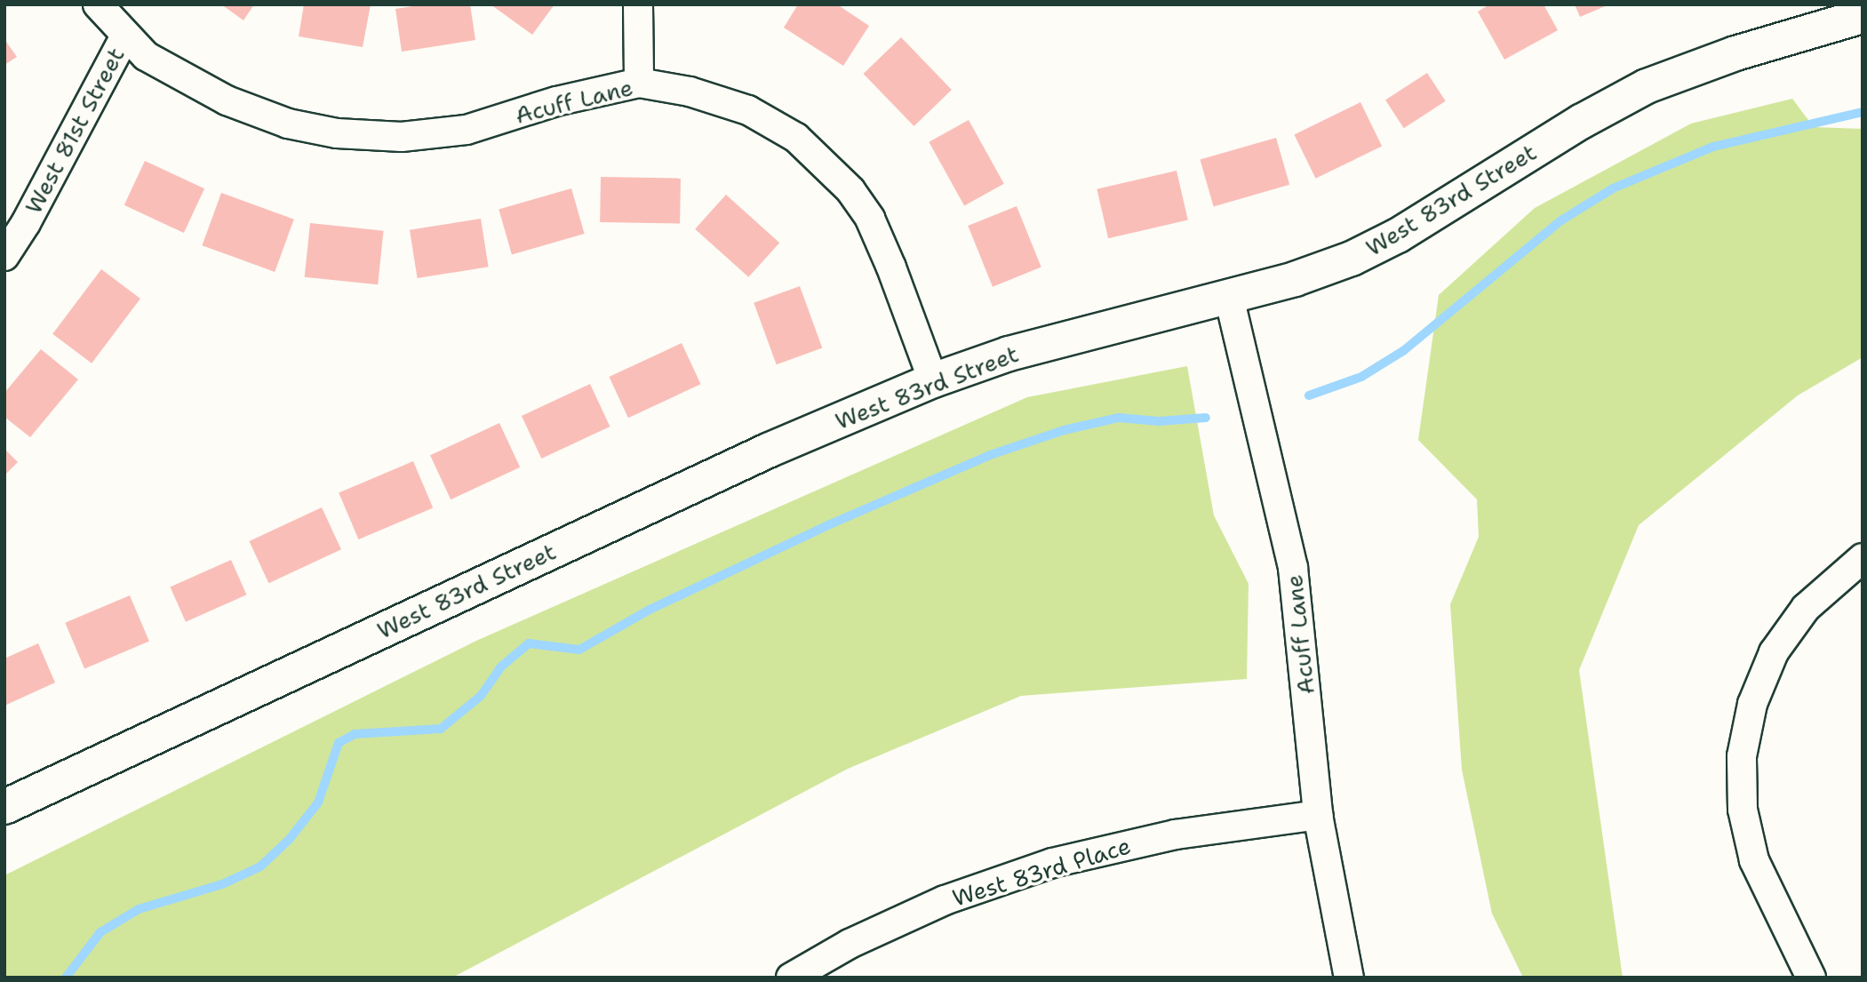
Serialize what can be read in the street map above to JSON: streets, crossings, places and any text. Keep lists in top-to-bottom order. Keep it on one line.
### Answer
{"streets":{"street":["Acuff Lane","West 81st Street","West 83rd Street","West 83rd Place"]},"crossings":[["Acuff Lane","West 81st Street"],["Acuff Lane","West 83rd Street"],["Acuff Lane","West 83rd Place"]]}
